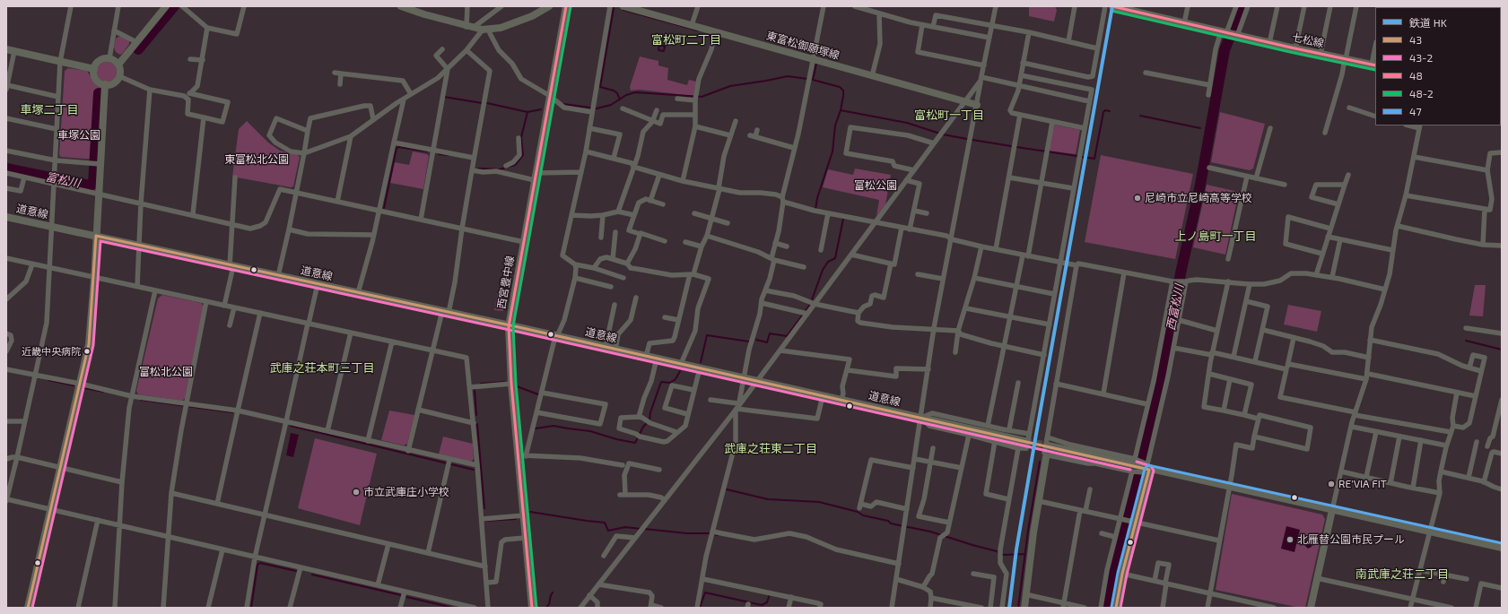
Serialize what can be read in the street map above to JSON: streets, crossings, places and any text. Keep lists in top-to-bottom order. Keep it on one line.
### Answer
{"streets":{"street":["七松線","東富松御願塚線","道意線","西宮豊中線"]},"crossings":[["道意線","西宮豊中線"]],"districts":["富松町二丁目","車塚二丁目","富松町一丁目","上ノ島町一丁目","武庫之荘本町三丁目","武庫之荘東二丁目","南武庫之荘二丁目"],"water":["富松川","西富松川"],"parks":["車塚公園","東富松北公園","富松公園","富松北公園"],"places":["尼崎市立尼崎高等学校","近畿中央病院","RE'VIA FIT","市立武庫庄小学校","北雁替公園市民プール"],"lines":["rail line HK","transit line 48","transit line 48-2","transit line 43","transit line 43-2","transit line 47"],"legend":["鉄道 HK","43","43-2","48","48-2","47"]}
